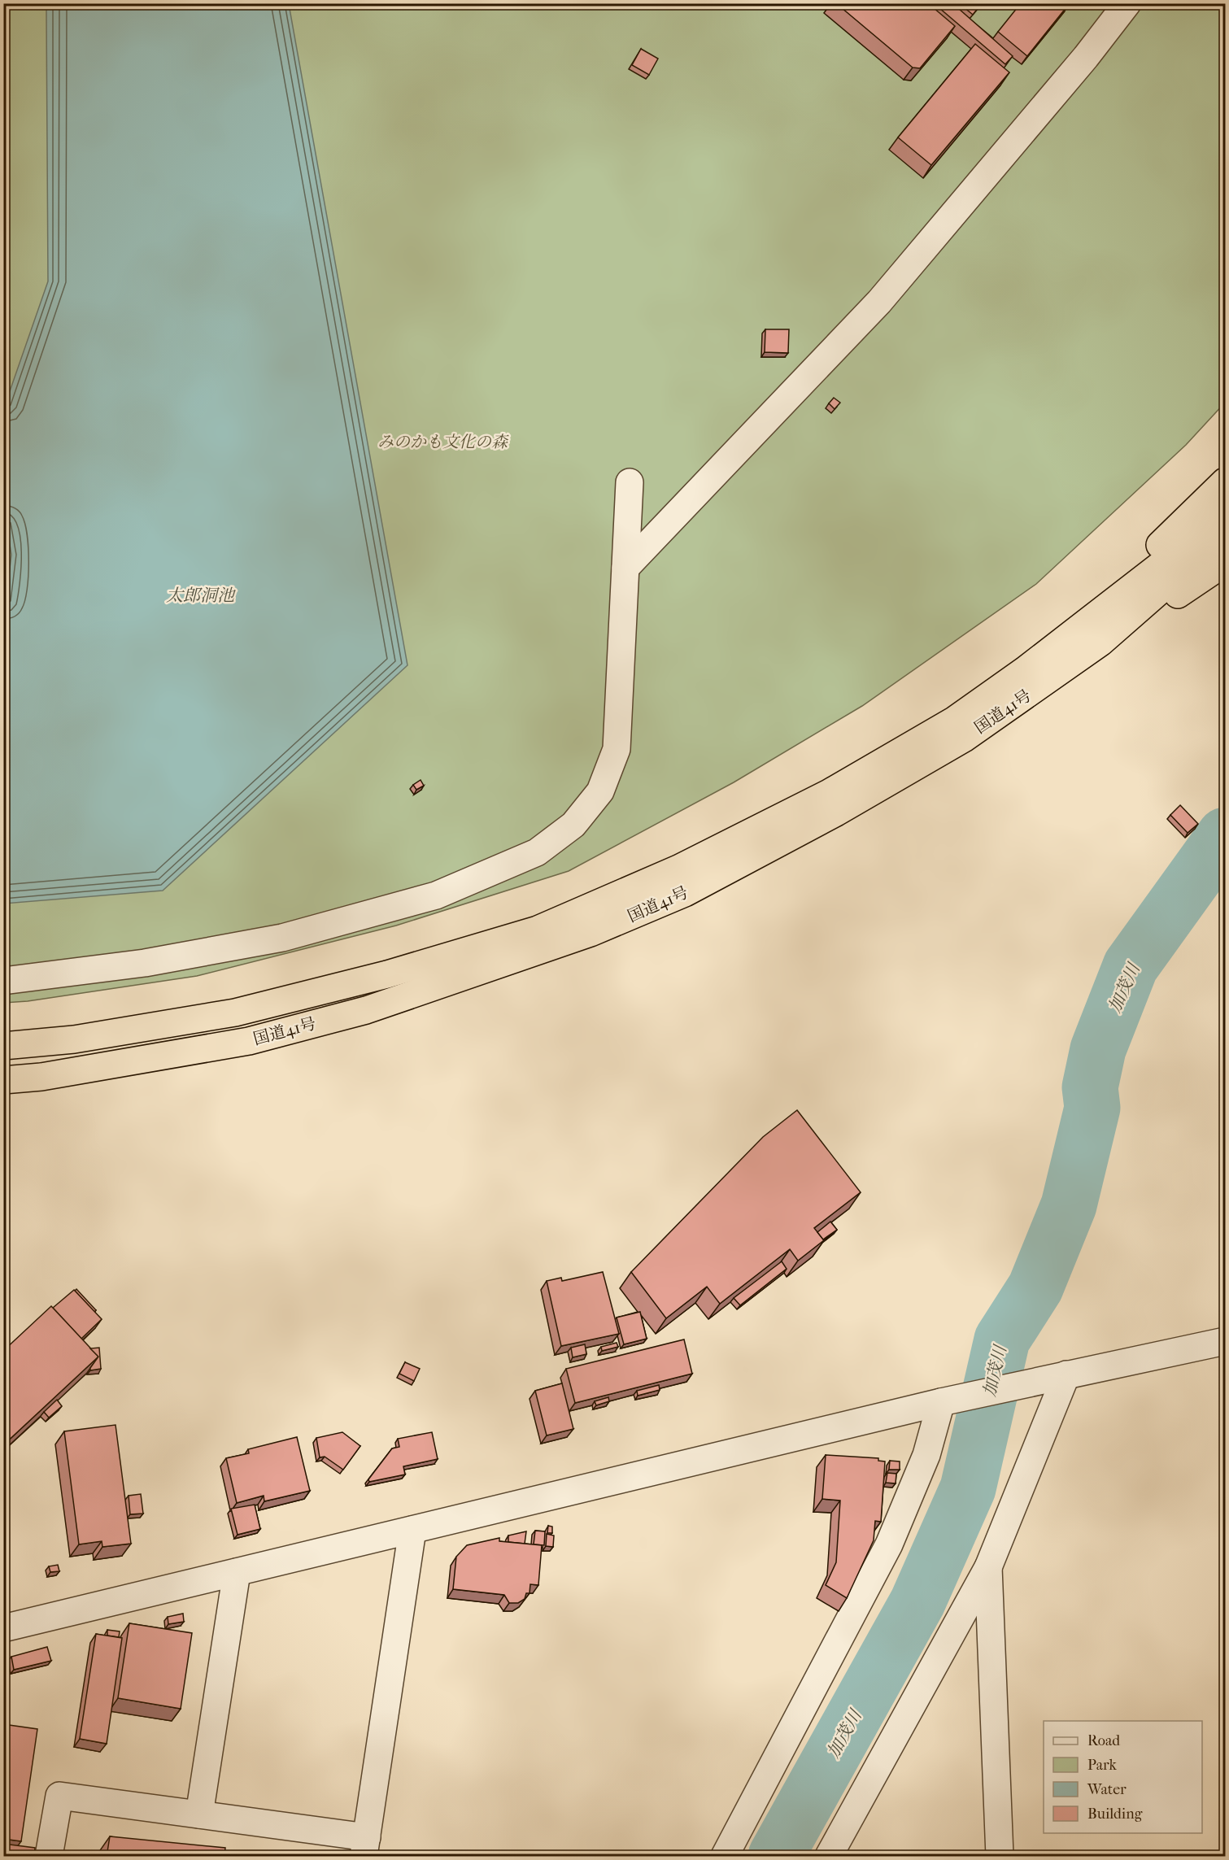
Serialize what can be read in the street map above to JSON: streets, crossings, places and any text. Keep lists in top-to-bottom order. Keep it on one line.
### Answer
{"streets":{"highway":["国道41号"]},"water":["太郎洞池","加茂川"],"parks":["みのかも文化の森"],"legend":["Road","Park","Water","Building"]}
